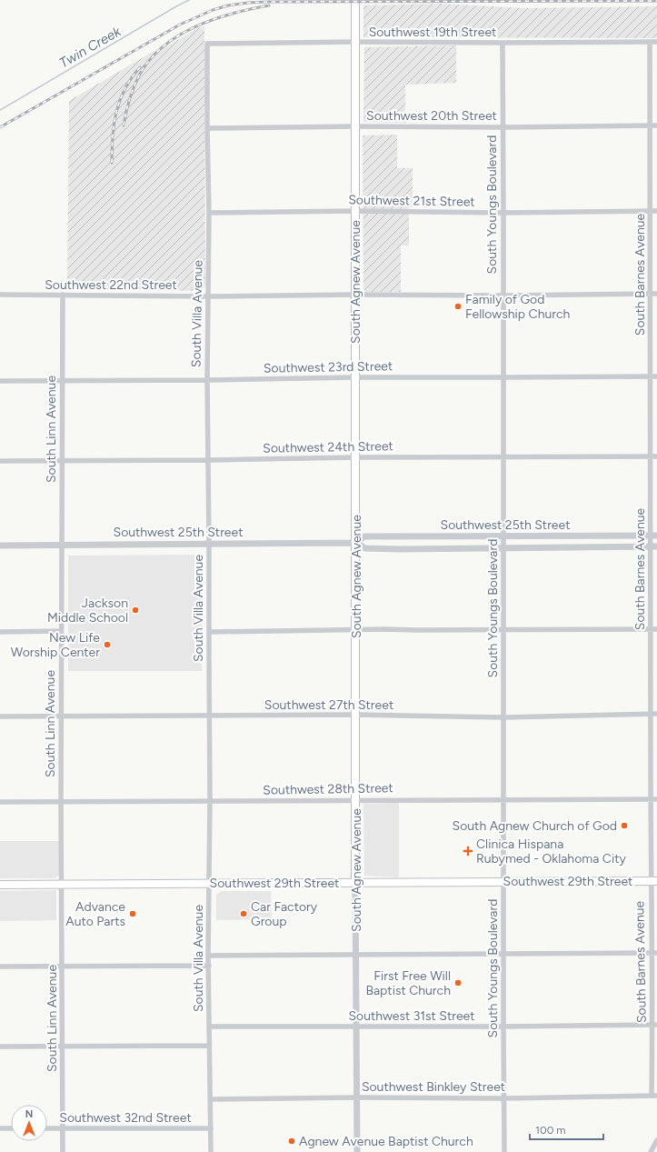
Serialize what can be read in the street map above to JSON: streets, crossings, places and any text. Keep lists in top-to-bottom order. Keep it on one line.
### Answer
{"streets":{"main road":["South Agnew Avenue","Southwest 29th Street"],"street":["Southwest 19th Street","Southwest 20th Street","Southwest 21st Street","South Youngs Boulevard","South Barnes Avenue","Southwest 22nd Street","South Villa Avenue","Southwest 23rd Street","South Linn Avenue","Southwest 24th Street","Southwest 25th Street","Southwest 27th Street","Southwest 28th Street","Southwest 31st Street","Southwest Binkley Street","Southwest 32nd Street"]},"crossings":[["Southwest 19th Street","South Youngs Boulevard"],["Southwest 19th Street","South Barnes Avenue"],["Southwest 19th Street","South Agnew Avenue"],["Southwest 19th Street","South Villa Avenue"],["Southwest 20th Street","South Youngs Boulevard"],["Southwest 20th Street","South Barnes Avenue"],["Southwest 20th Street","South Agnew Avenue"],["Southwest 20th Street","South Villa Avenue"],["Southwest 21st Street","South Youngs Boulevard"],["Southwest 21st Street","South Barnes Avenue"],["Southwest 21st Street","South Agnew Avenue"],["Southwest 21st Street","South Villa Avenue"],["South Youngs Boulevard","Southwest 22nd Street"],["South Youngs Boulevard","Southwest 23rd Street"],["South Youngs Boulevard","Southwest 24th Street"],["South Youngs Boulevard","Southwest 25th Street"],["South Youngs Boulevard","Southwest 27th Street"],["South Youngs Boulevard","Southwest 28th Street"],["South Youngs Boulevard","Southwest 29th Street"],["South Youngs Boulevard","Southwest 31st Street"],["South Youngs Boulevard","Southwest Binkley Street"],["South Barnes Avenue","Southwest 22nd Street"],["South Barnes Avenue","Southwest 23rd Street"],["South Barnes Avenue","Southwest 24th Street"],["South Barnes Avenue","Southwest 25th Street"],["South Barnes Avenue","Southwest 27th Street"],["South Barnes Avenue","Southwest 28th Street"],["South Barnes Avenue","Southwest 29th Street"],["South Barnes Avenue","Southwest 31st Street"],["South Barnes Avenue","Southwest Binkley Street"],["South Agnew Avenue","Southwest 22nd Street"],["South Agnew Avenue","Southwest 23rd Street"],["South Agnew Avenue","Southwest 24th Street"],["South Agnew Avenue","Southwest 25th Street"],["South Agnew Avenue","Southwest 27th Street"],["South Agnew Avenue","Southwest 28th Street"],["South Agnew Avenue","Southwest 29th Street"],["South Agnew Avenue","Southwest 31st Street"],["South Agnew Avenue","Southwest Binkley Street"],["Southwest 22nd Street","South Villa Avenue"],["Southwest 22nd Street","South Linn Avenue"],["South Villa Avenue","Southwest 23rd Street"],["South Villa Avenue","Southwest 24th Street"],["South Villa Avenue","Southwest 25th Street"],["South Villa Avenue","Southwest 27th Street"],["South Villa Avenue","Southwest 28th Street"],["South Villa Avenue","Southwest 29th Street"],["South Villa Avenue","Southwest 31st Street"],["South Villa Avenue","Southwest Binkley Street"],["South Villa Avenue","Southwest 32nd Street"],["Southwest 23rd Street","South Linn Avenue"],["South Linn Avenue","Southwest 24th Street"],["South Linn Avenue","Southwest 25th Street"],["South Linn Avenue","Southwest 27th Street"],["South Linn Avenue","Southwest 28th Street"],["South Linn Avenue","Southwest 29th Street"],["South Linn Avenue","Southwest 32nd Street"]],"water":["Twin Creek"],"places":{"other":["Family of God Fellowship Church","Jackson Middle School","New Life Worship Center","South Agnew Church of God","Advance Auto Parts","Car Factory Group","First Free Will Baptist Church","Agnew Avenue Baptist Church"],"health":["Clinica Hispana Rubymed - Oklahoma City"]},"scale_bar":"100 m","north":"top"}
